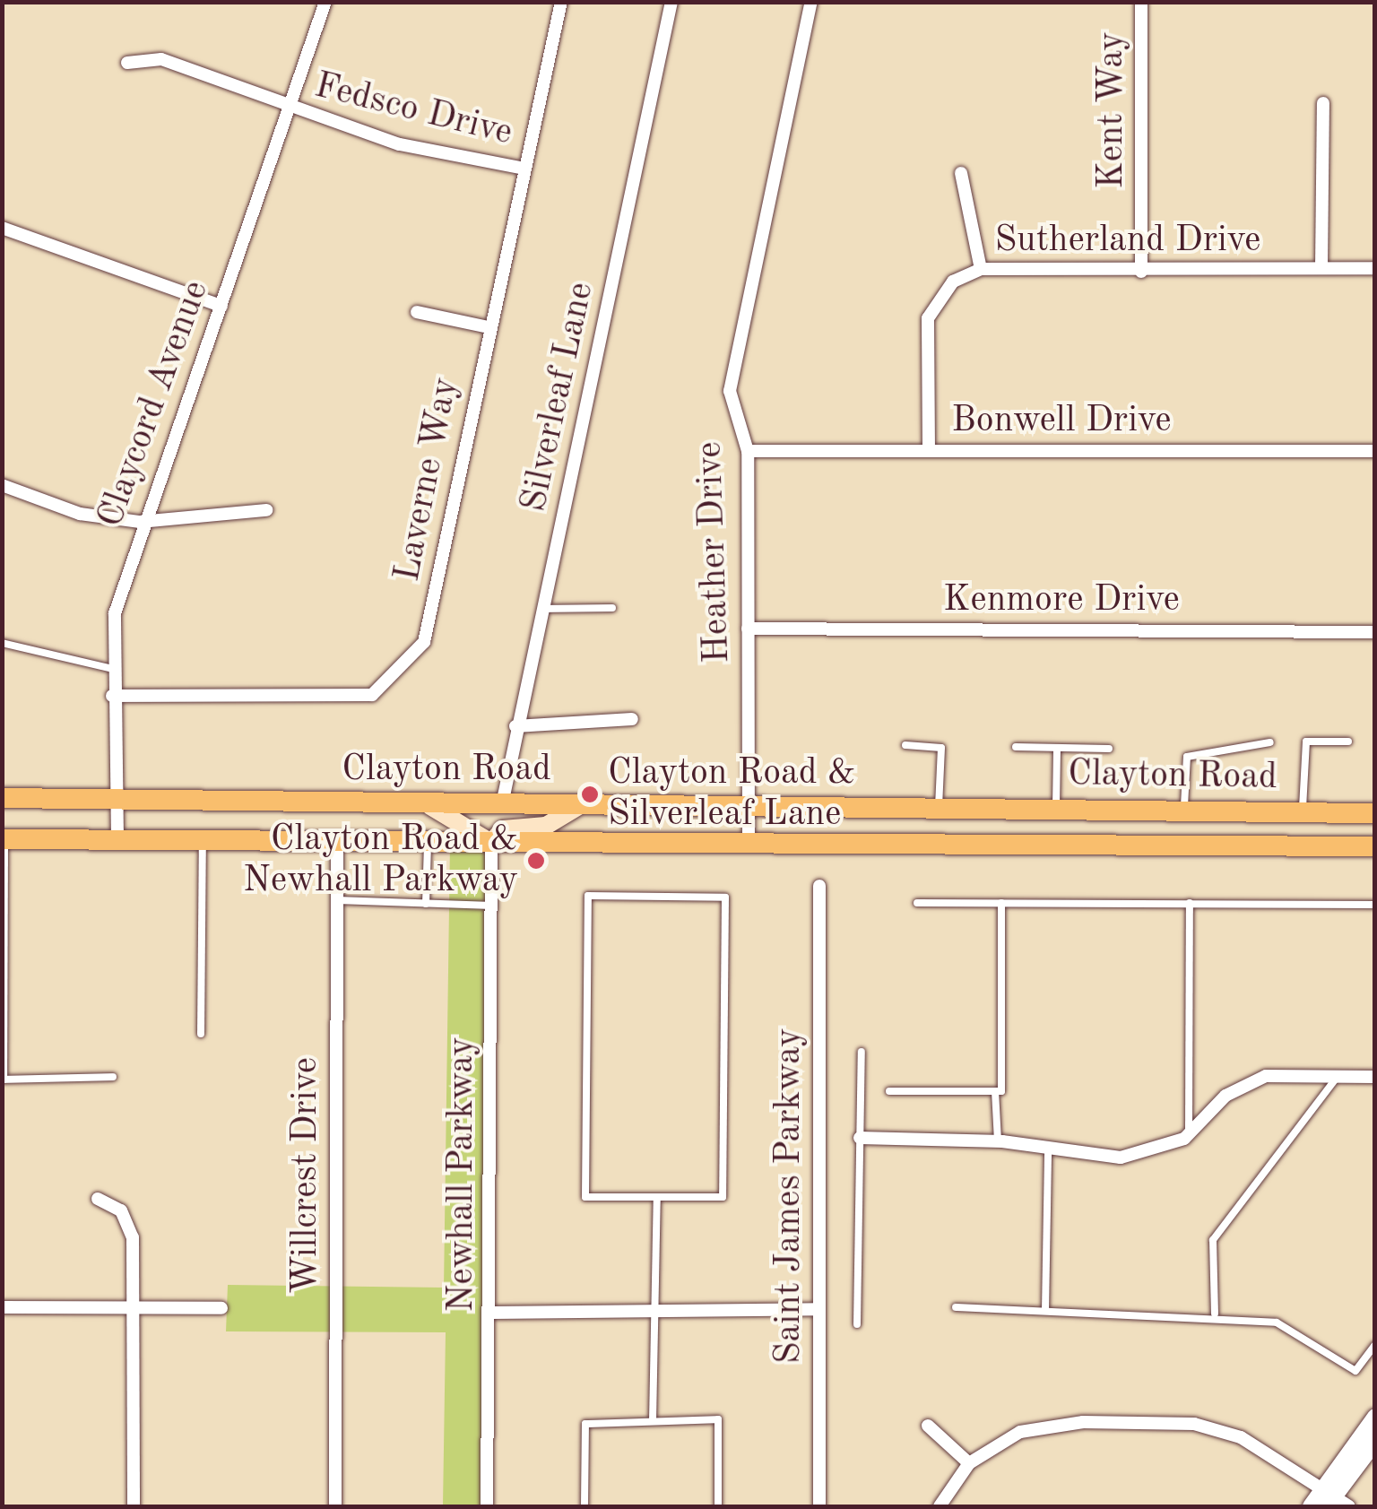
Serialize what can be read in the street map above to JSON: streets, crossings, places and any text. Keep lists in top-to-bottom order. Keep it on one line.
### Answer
{"streets":{"main road":["Clayton Road"],"street":["Fedsco Drive","Kent Way","Sutherland Drive","Silverleaf Lane","Claycord Avenue","Bonwell Drive","Laverne Way","Heather Drive","Kenmore Drive","Newhall Parkway","Willcrest Drive","Saint James Parkway"]},"crossings":[["Fedsco Drive","Claycord Avenue"],["Fedsco Drive","Laverne Way"],["Kent Way","Sutherland Drive"],["Sutherland Drive","Bonwell Drive"],["Silverleaf Lane","Clayton Road"],["Claycord Avenue","Laverne Way"],["Claycord Avenue","Clayton Road"],["Bonwell Drive","Heather Drive"],["Heather Drive","Kenmore Drive"],["Heather Drive","Clayton Road"],["Clayton Road","Newhall Parkway"],["Clayton Road","Willcrest Drive"]],"places":["Clayton Road & Silverleaf Lane","Clayton Road & Newhall Parkway"]}
